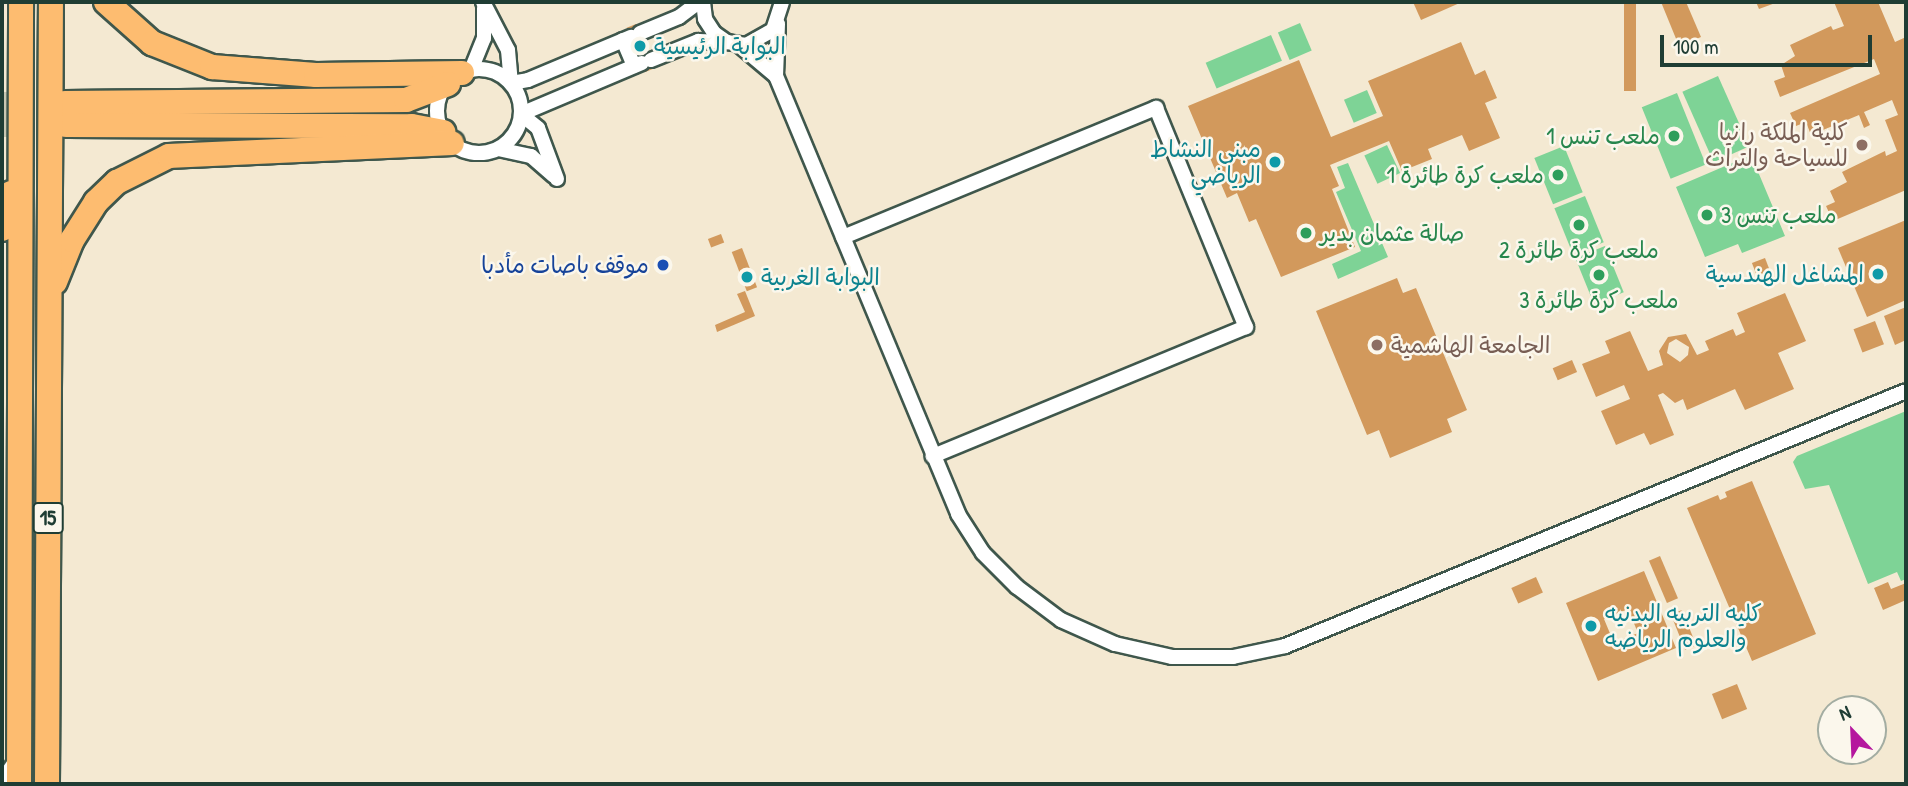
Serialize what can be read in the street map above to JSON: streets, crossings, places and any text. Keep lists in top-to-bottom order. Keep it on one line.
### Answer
{"streets":{"highway":["15"]},"places":["البوابة الرئيسية","ملعب تنس 1","كلية الملكة رانيا للسياحة والتراث","مبنى النشاط الرياضي","ملعب كرة طائرة 1","ملعب تنس 3","ملعب كرة طائرة 2","صالة عثمان بدير","موقف باصات مأدبا","المشاغل الهندسية","ملعب كرة طائرة 3","البوابة الغربية","الجامعة الهاشمية","كليه التربيه البدنيه والعلوم الرياضه"],"scale_bar":"100 m","north":"top left"}
